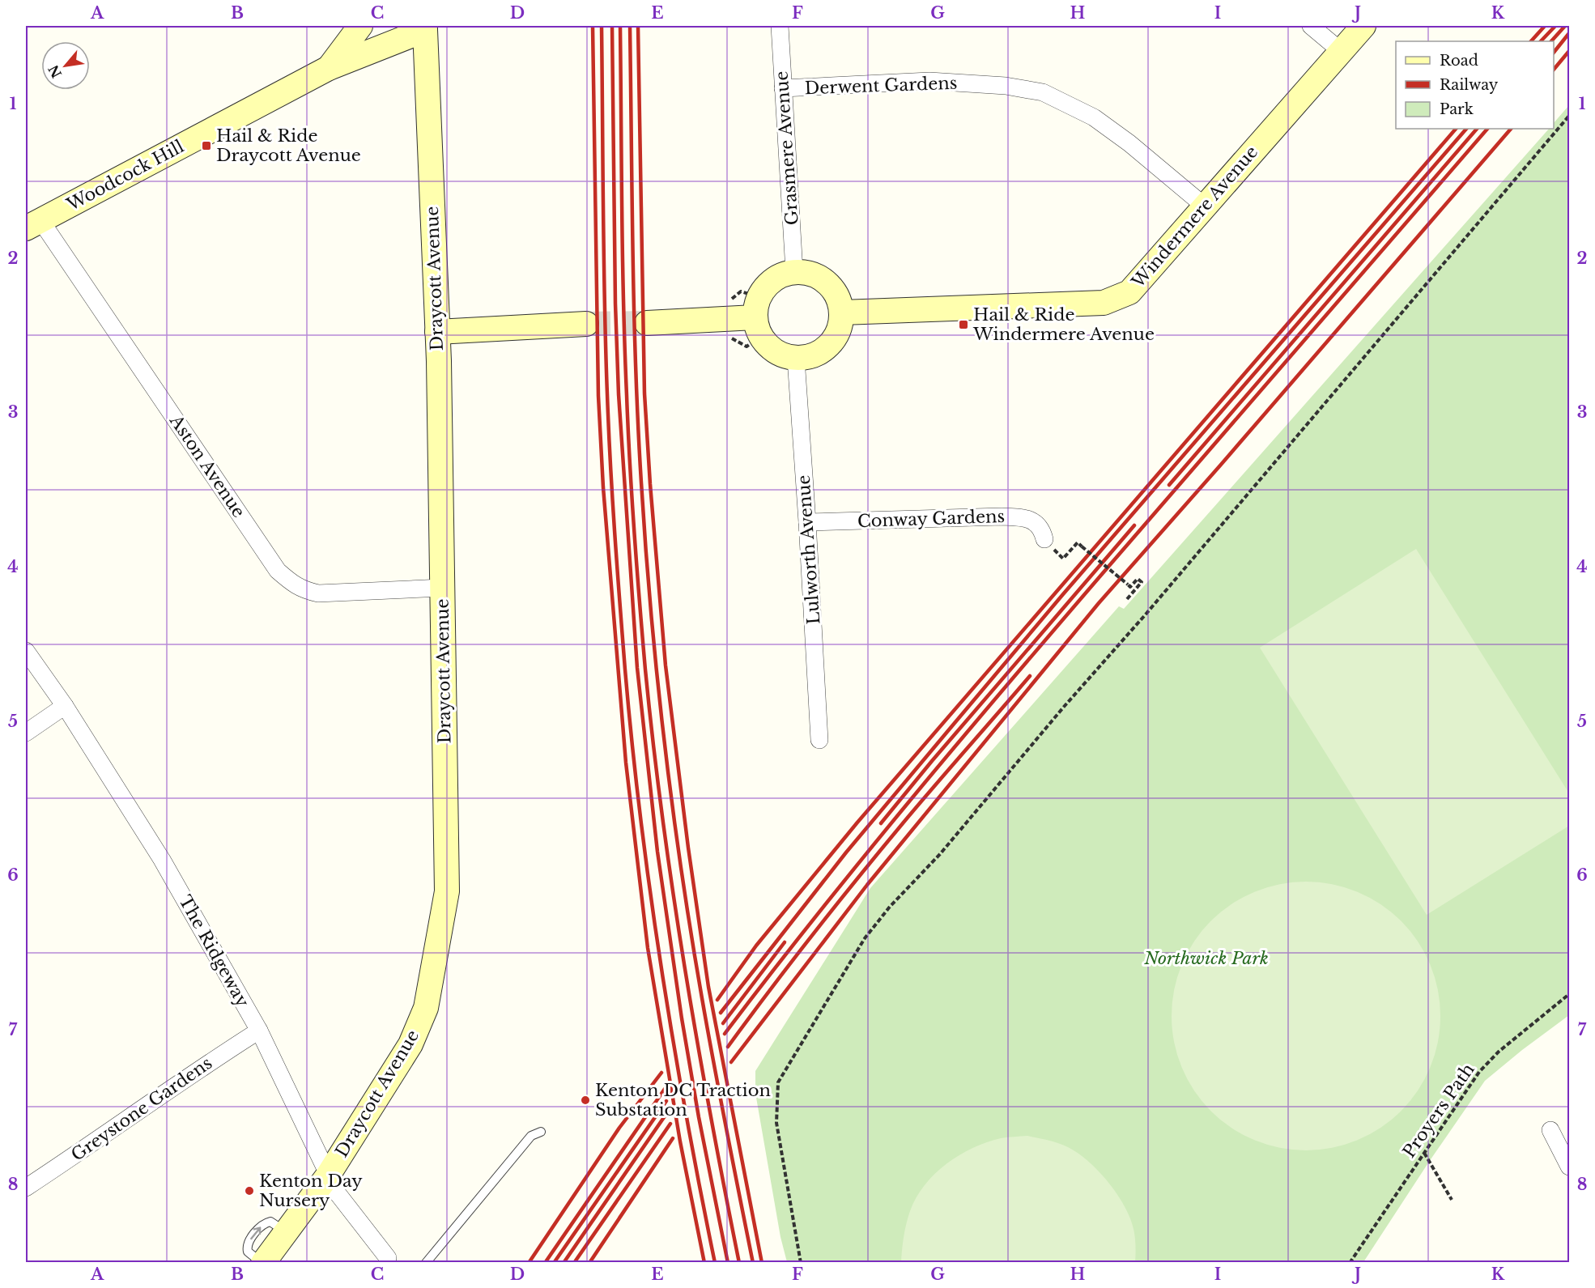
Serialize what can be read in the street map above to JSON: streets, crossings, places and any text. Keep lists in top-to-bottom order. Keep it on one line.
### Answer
{"streets":{"street":["Derwent Gardens","Grasmere Avenue","Woodcock Hill","Windermere Avenue","Draycott Avenue","Aston Avenue","Conway Gardens","Lulworth Avenue","The Ridgeway","Greystone Gardens"],"path":["Proyers Path"]},"crossings":[["Derwent Gardens","Grasmere Avenue"],["Derwent Gardens","Windermere Avenue"],["Grasmere Avenue","Windermere Avenue"],["Grasmere Avenue","Lulworth Avenue"],["Woodcock Hill","Draycott Avenue"],["Woodcock Hill","Aston Avenue"],["Windermere Avenue","Lulworth Avenue"],["Draycott Avenue","Aston Avenue"],["Draycott Avenue","The Ridgeway"],["Conway Gardens","Lulworth Avenue"],["The Ridgeway","Greystone Gardens"]],"parks":["Northwick Park"],"places":{"transit":["Hail & Ride Draycott Avenue","Hail & Ride Windermere Avenue"],"other":["Kenton DC Traction Substation","Kenton Day Nursery"]},"legend":["Road","Railway","Park"],"north":"bottom left","grid":{"columns":["A","B","C","D","E","F","G","H","I","J","K"],"rows":["1","2","3","4","5","6","7","8"]}}
